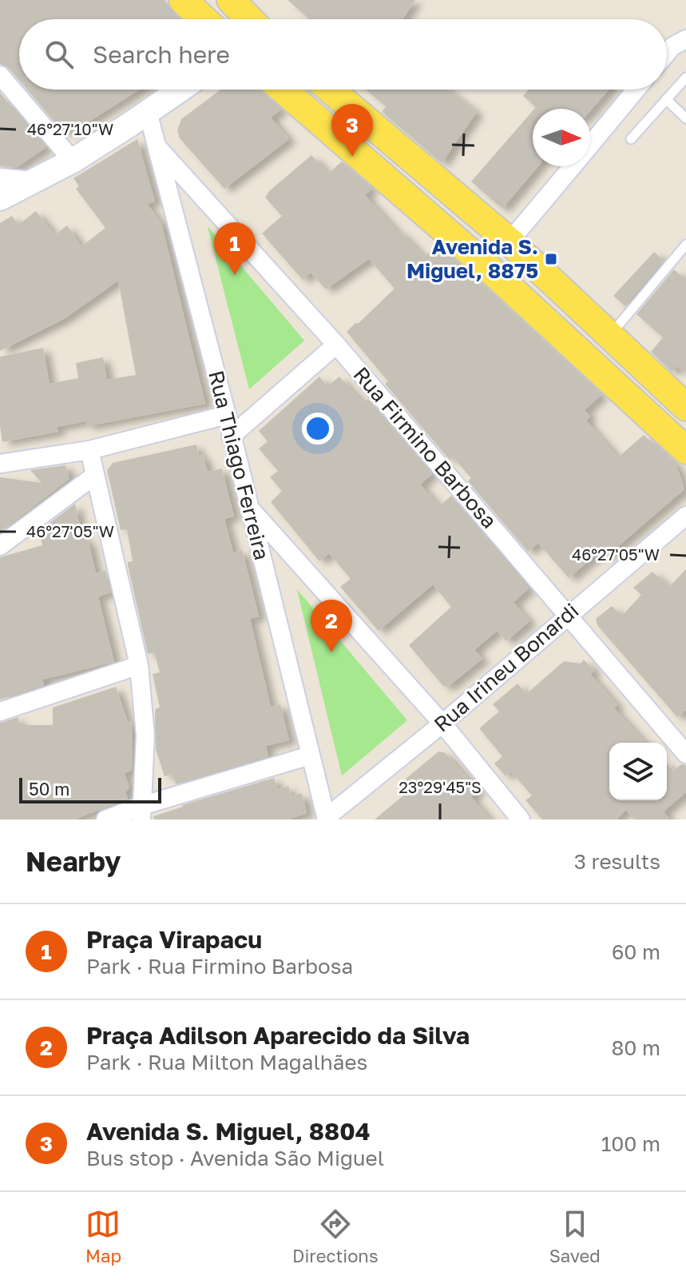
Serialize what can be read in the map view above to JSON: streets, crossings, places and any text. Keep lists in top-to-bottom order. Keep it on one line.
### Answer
{"streets":{"street":["Rua Firmino Barbosa","Rua Thiago Ferreira","Rua Irineu Bonardi"]},"crossings":[["Rua Firmino Barbosa","Rua Thiago Ferreira"],["Rua Firmino Barbosa","Rua Irineu Bonardi"],["Rua Thiago Ferreira","Rua Irineu Bonardi"]],"places":{"transit":["Avenida S. Miguel, 8875"]},"scale_bar":"50 m","north":"right","page":{"search":"Search here","pins":["3","1","2"],"scale":"50 m","heading":["Nearby","3 results"],"list":[{"mark":"1","name":"Praça Virapacu","note":"Park · Rua Firmino Barbosa","value":"60 m"},{"mark":"2","name":"Praça Adilson Aparecido da Silva","note":"Park · Rua Milton Magalhães","value":"80 m"},{"mark":"3","name":"Avenida S. Miguel, 8804","note":"Bus stop · Avenida São Miguel","value":"100 m"}],"nav":["Map","Directions","Saved"]},"coordinates":["46°27'10\"W","46°27'05\"W","23°29'45\"S"]}
